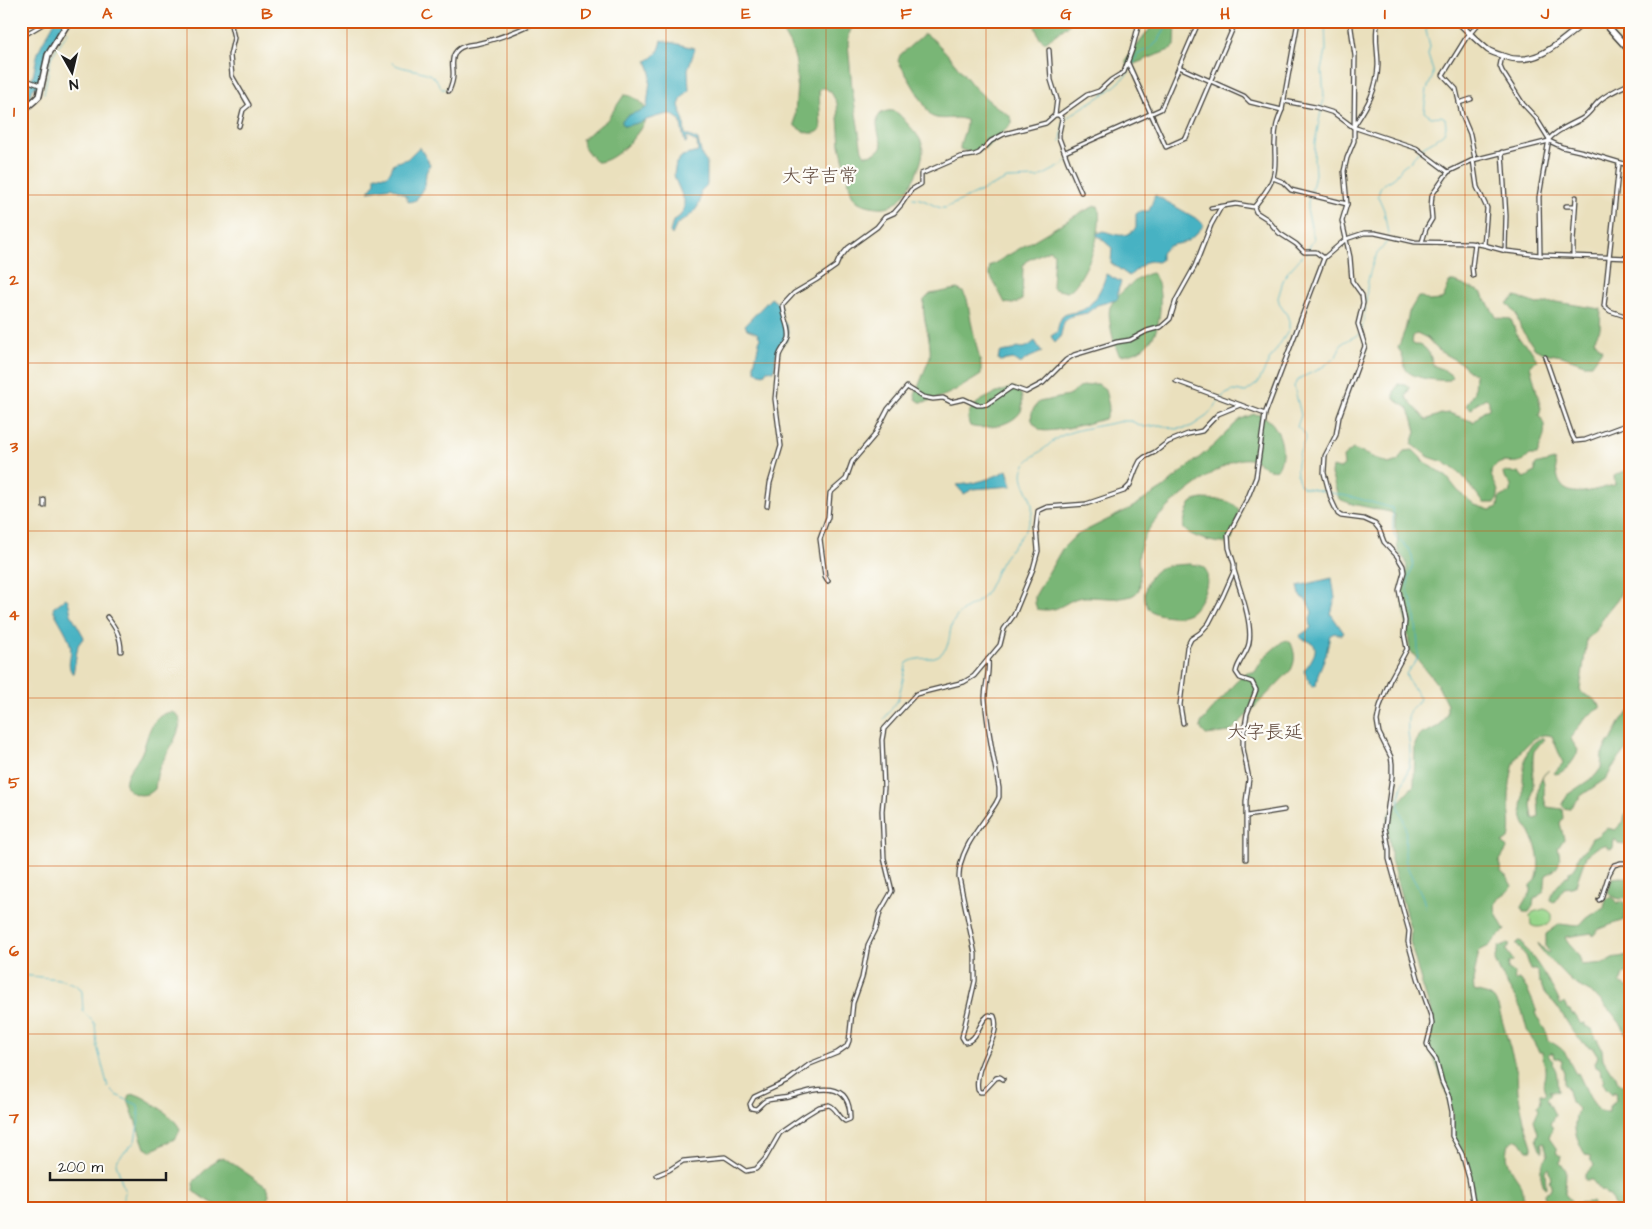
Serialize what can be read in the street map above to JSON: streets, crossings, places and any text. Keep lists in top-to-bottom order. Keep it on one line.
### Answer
{"districts":["大字吉常","大字長延"],"scale_bar":"200 m","north":"bottom","grid":{"columns":["A","B","C","D","E","F","G","H","I","J"],"rows":["1","2","3","4","5","6","7"]}}
